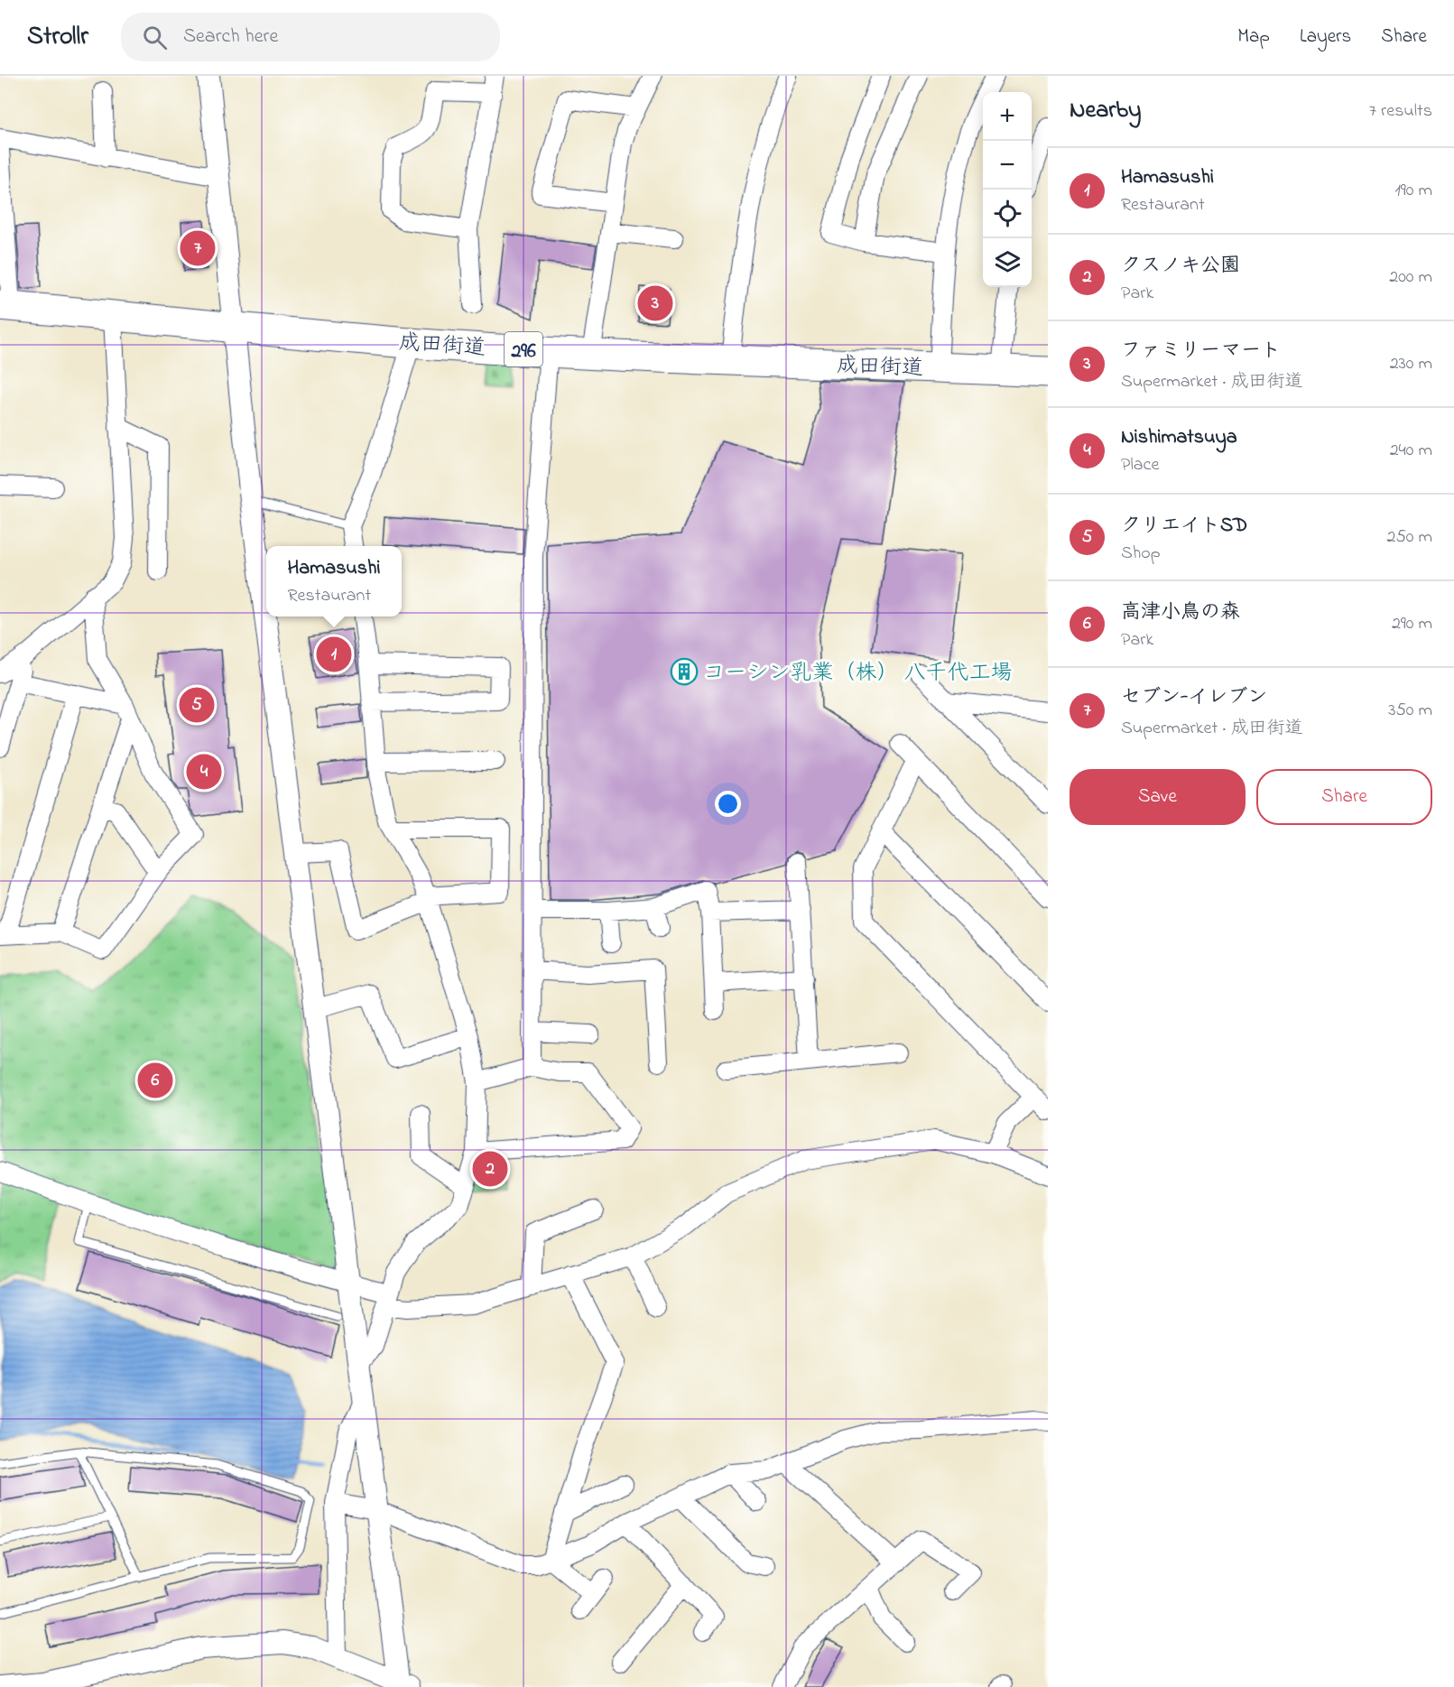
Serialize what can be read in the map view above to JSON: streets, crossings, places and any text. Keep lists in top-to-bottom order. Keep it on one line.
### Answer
{"streets":{"highway":["成田街道","296"]},"places":{"building":["コーシン乳業（株） 八千代工場"]},"page":{"header":"Strollr","search":"Search here","nav":["Map","Layers","Share"],"heading":["Nearby","7 results"],"map_buttons":["+","−"],"list":[{"mark":"1","name":"Hamasushi","note":"Restaurant","value":"190 m"},{"mark":"2","name":"クスノキ公園","note":"Park","value":"200 m"},{"mark":"3","name":"ファミリーマート","note":"Supermarket · 成田街道","value":"230 m"},{"mark":"4","name":"Nishimatsuya","note":"Place","value":"240 m"},{"mark":"5","name":"クリエイトSD","note":"Shop","value":"250 m"},{"mark":"6","name":"高津小鳥の森","note":"Park","value":"290 m"},{"mark":"7","name":"セブン-イレブン","note":"Supermarket · 成田街道","value":"350 m"}],"pins":["7","3","1","5","4","6","2"],"popup":["Hamasushi","Restaurant"],"buttons":["Save","Share"]}}
